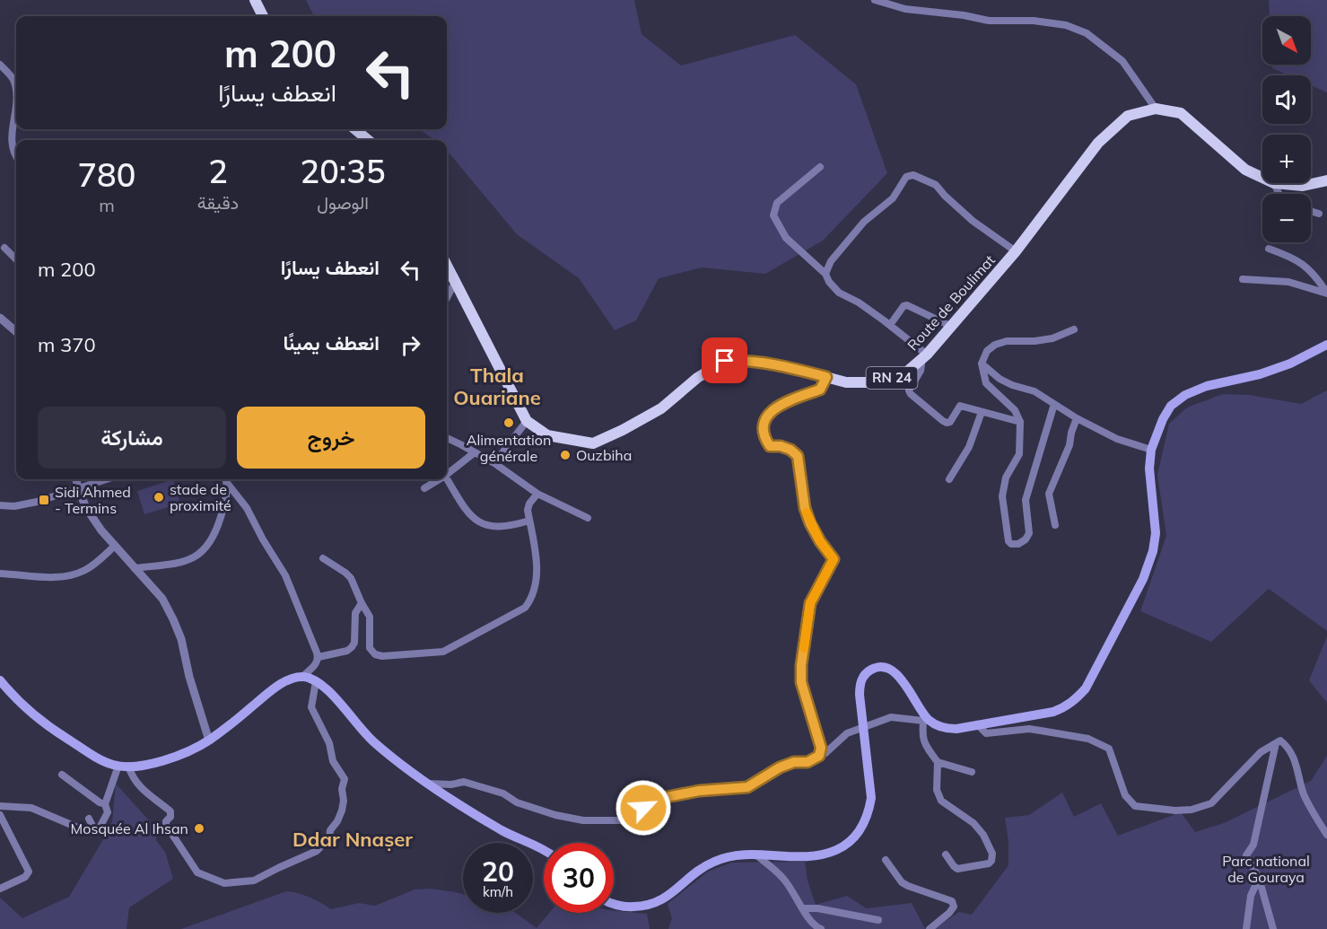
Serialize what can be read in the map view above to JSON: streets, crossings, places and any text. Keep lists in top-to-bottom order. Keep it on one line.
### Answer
{"streets":{"main road":["Route de Boulimat","RN 24"]},"districts":["Thala Ouariane","Ddar Nnaṣer"],"parks":["Parc national de Gouraya"],"places":{"other":["Alimentation générale","Ouzbiha","stade de proximité","Mosquée Al Ihsan"],"transit":["Sidi Ahmed - Termins"]},"north":"bottom right","page":{"map_buttons":["+","−"],"turn":["200 m","انعطف يسارًا"],"eta":["20:35","الوصول","2","دقيقة","780","m"],"list":[{"name":"انعطف يسارًا","value":"200 m"},{"name":"انعطف يمينًا","value":"370 m"}],"buttons":["خروج","مشاركة"],"speed":"20 km/h","limit":"30"}}
